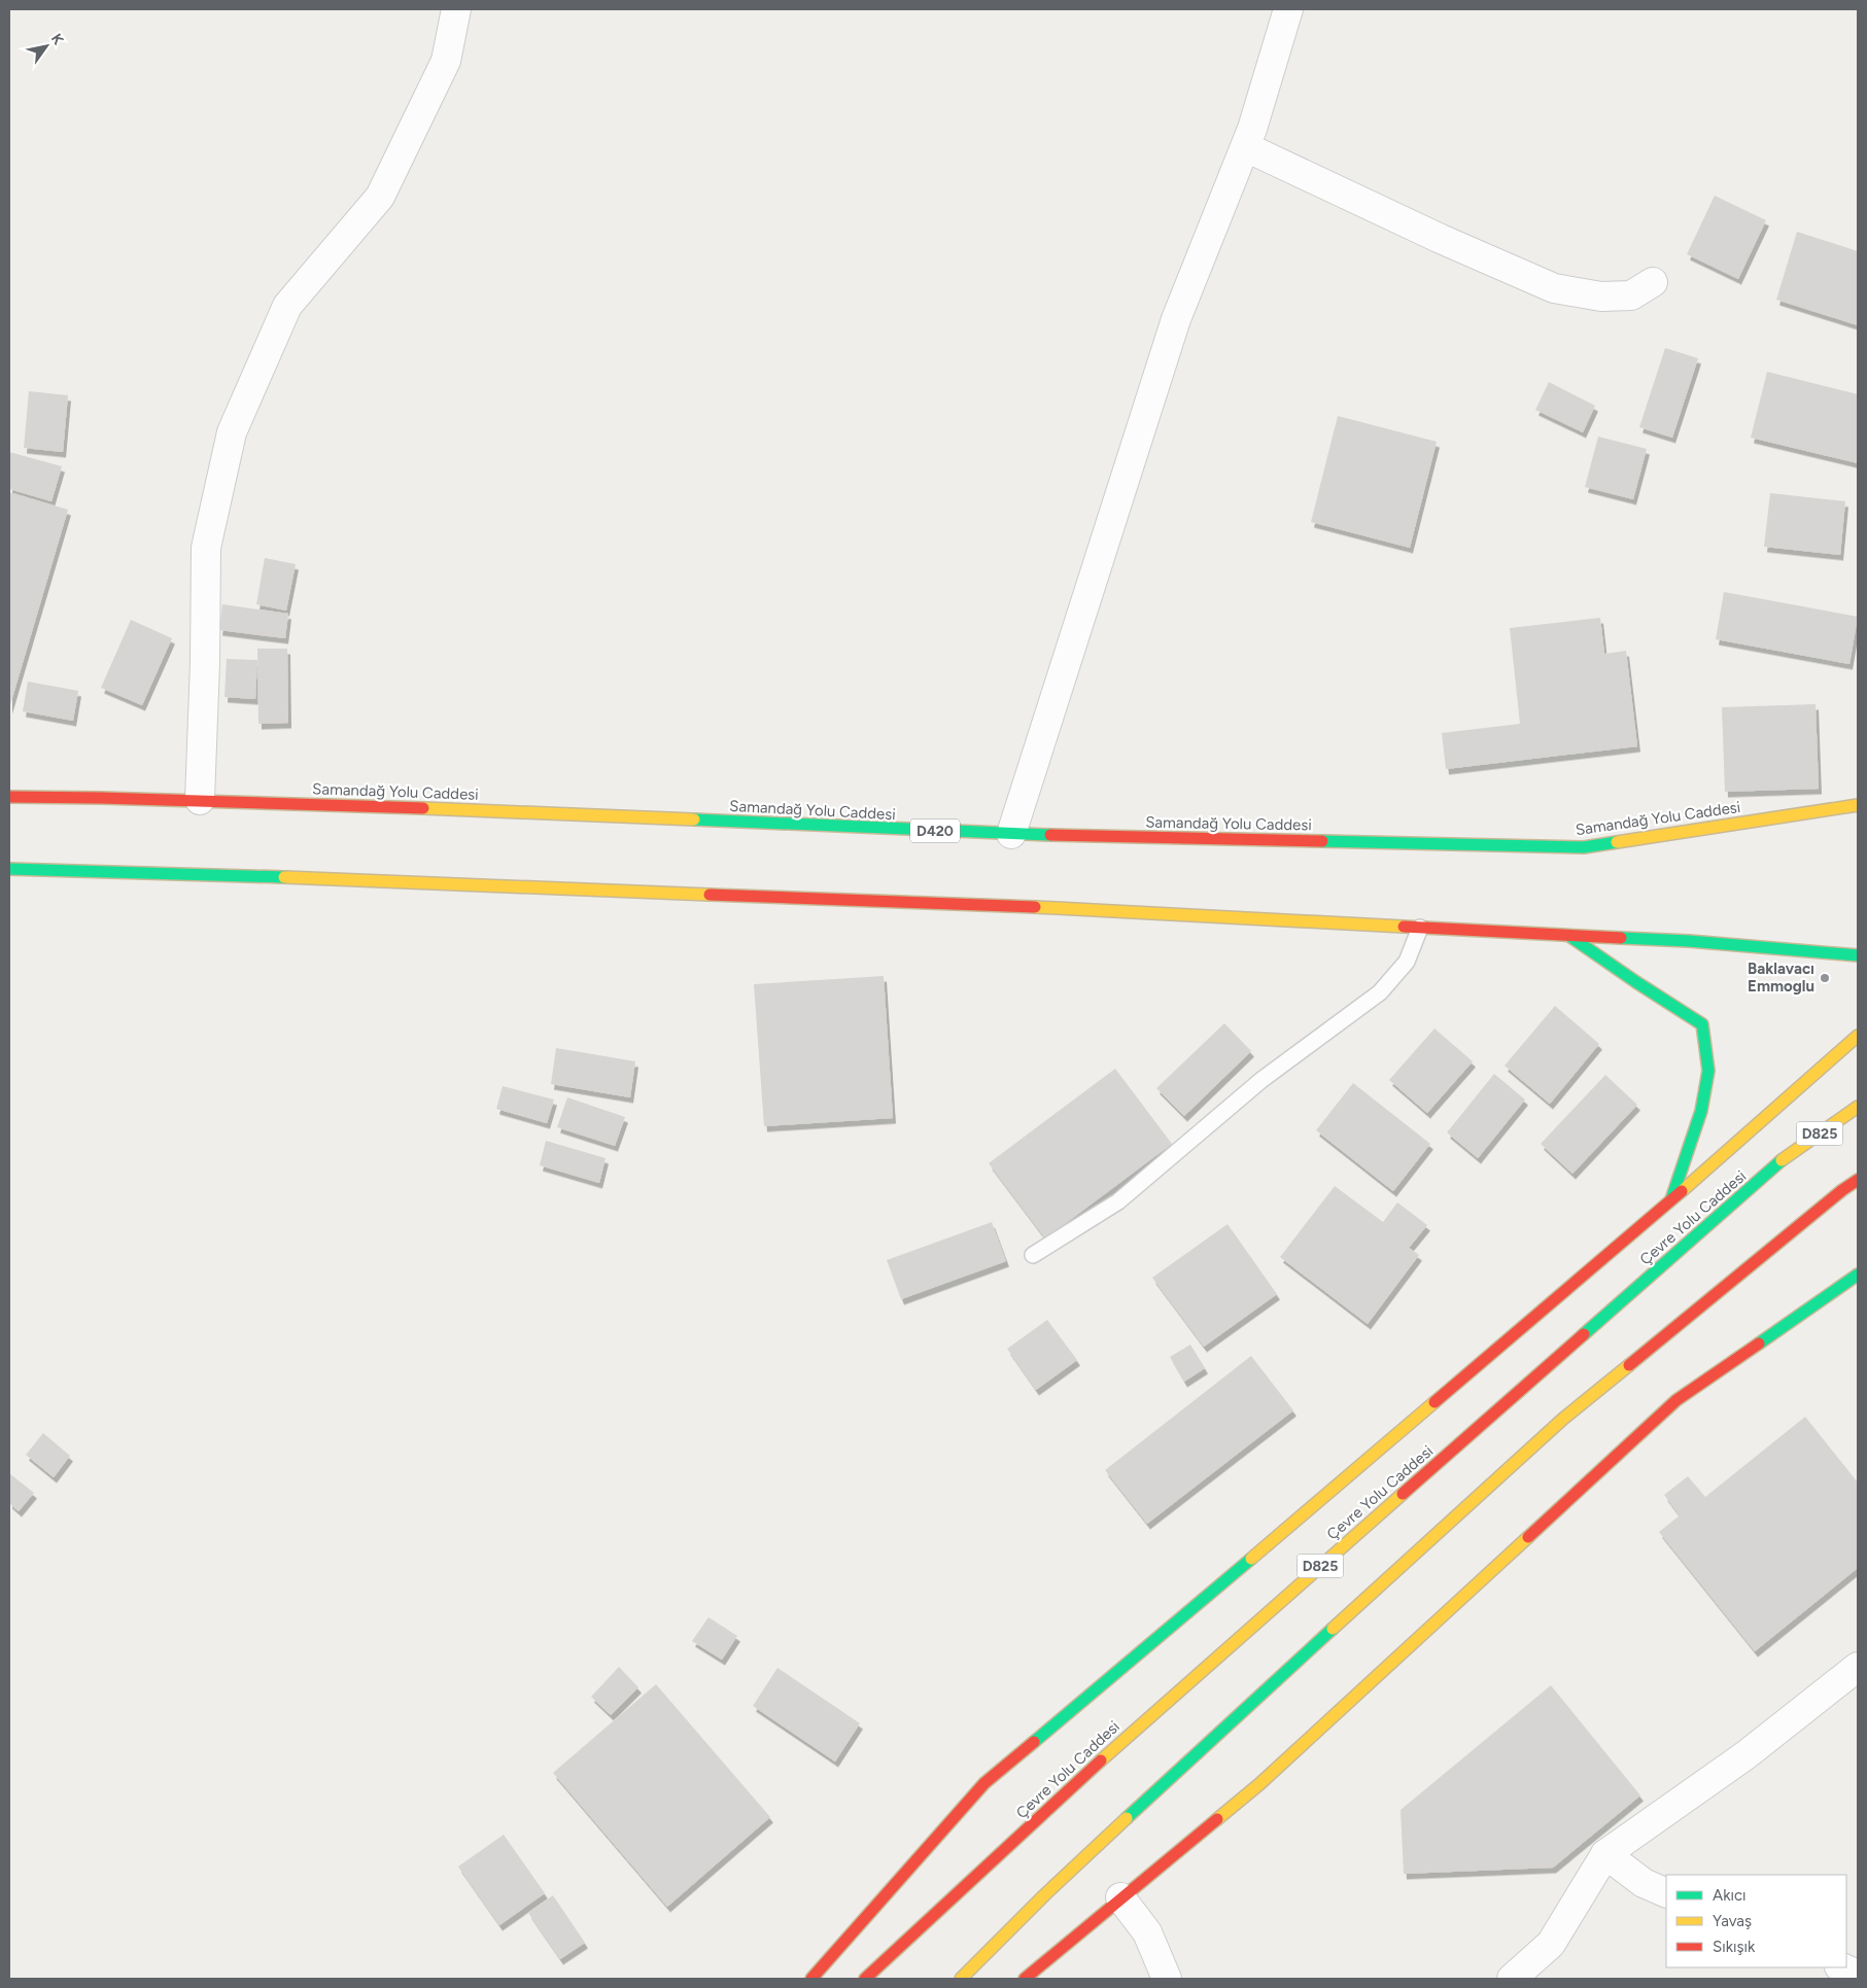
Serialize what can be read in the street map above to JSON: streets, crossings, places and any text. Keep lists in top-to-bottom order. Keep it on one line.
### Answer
{"streets":{"highway":["Samandağ Yolu Caddesi","D420","D825","Çevre Yolu Caddesi"]},"places":["Baklavacı Emmoglu"],"legend":["Akıcı","Yavaş","Sıkışık"],"north":"top right"}
